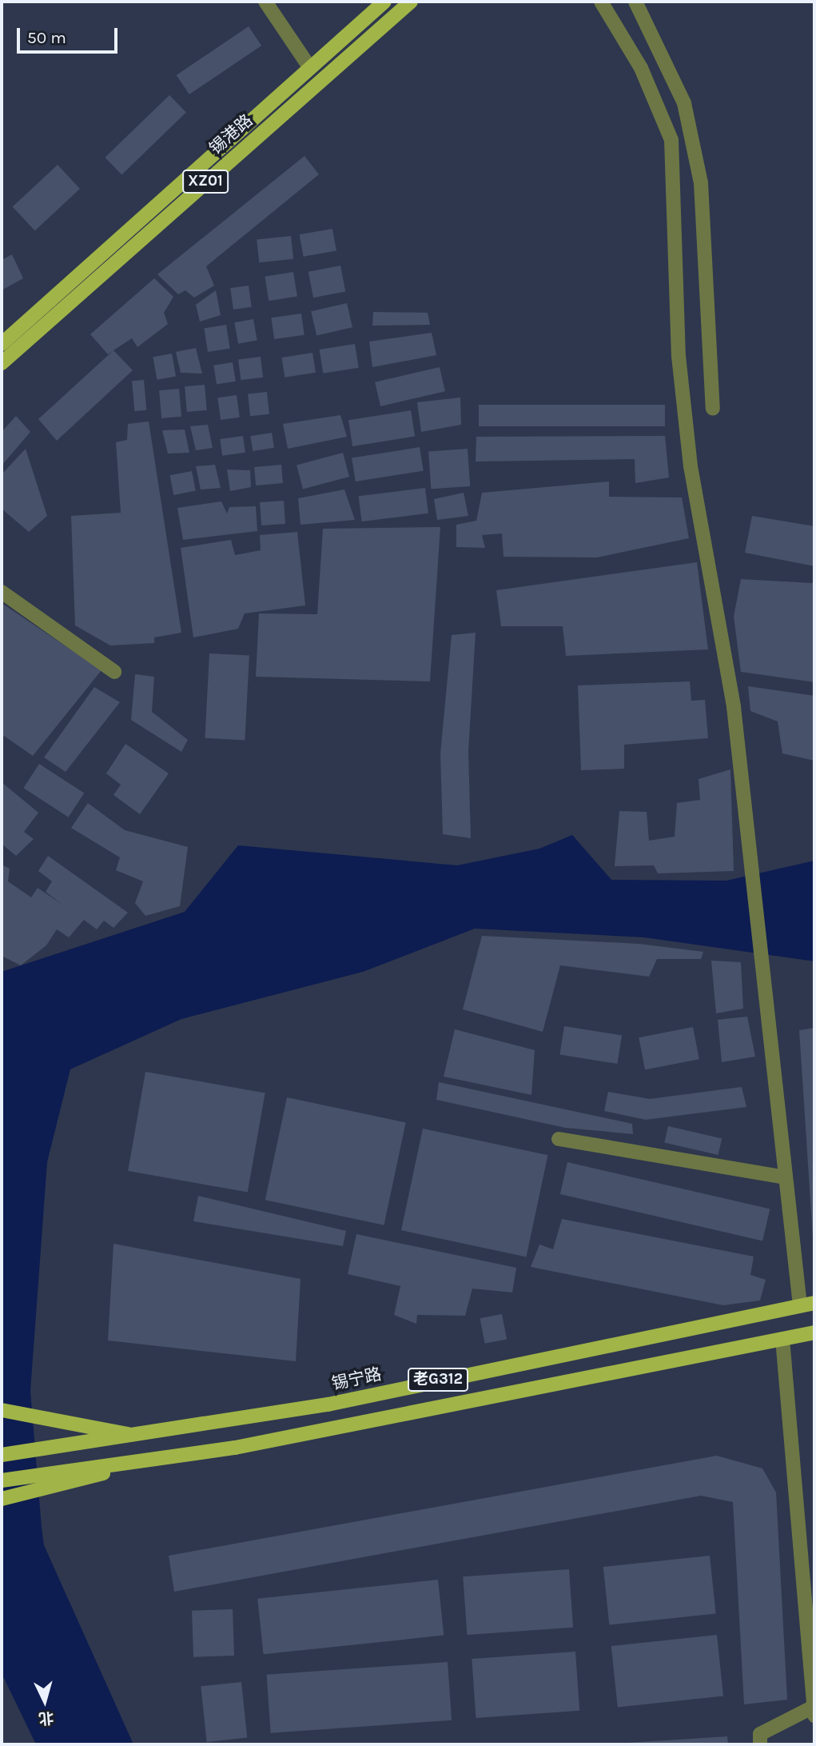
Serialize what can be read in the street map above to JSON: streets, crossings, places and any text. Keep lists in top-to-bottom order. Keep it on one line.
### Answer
{"streets":{"main road":["锡港路","XZ01","锡宁路","老G312"]},"scale_bar":"50 m","north":"bottom"}
